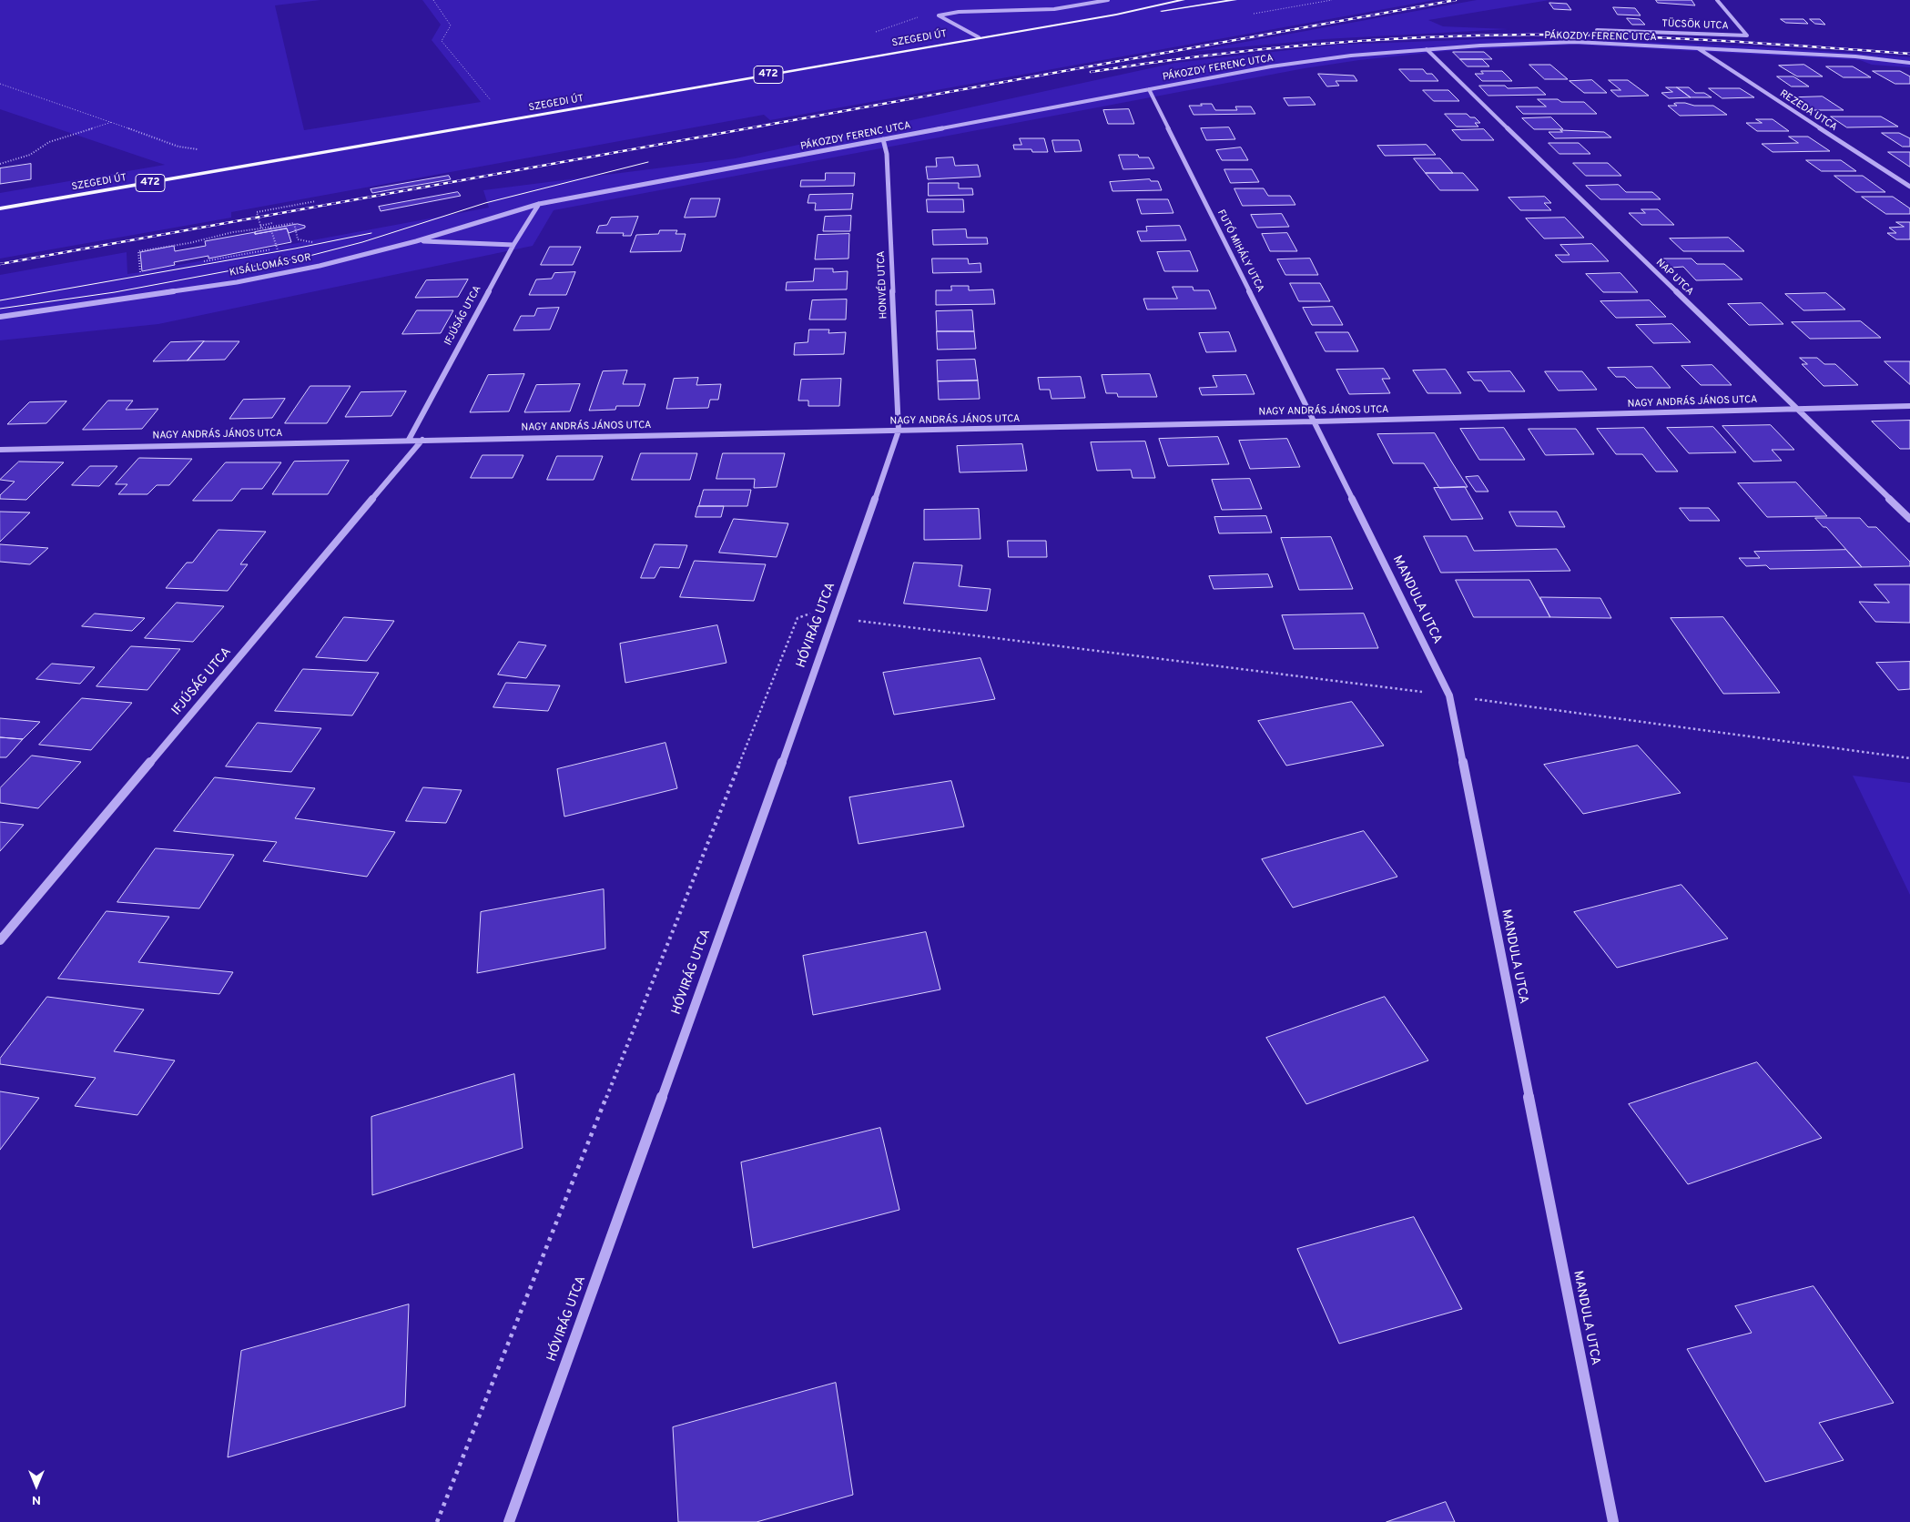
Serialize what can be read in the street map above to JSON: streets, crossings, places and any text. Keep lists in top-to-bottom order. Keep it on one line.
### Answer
{"streets":{"main road":["SZEGEDI ÚT","472"],"street":["TÜCSÖK UTCA","PÁKOZDY FERENC UTCA","REZEDA UTCA","FUTÓ MIHÁLY UTCA","KISÁLLOMÁS SOR","NAP UTCA","HONVÉD UTCA","IFJÚSÁG UTCA","NAGY ANDRÁS JÁNOS UTCA","MANDULA UTCA","HÓVIRÁG UTCA"]},"crossings":[["PÁKOZDY FERENC UTCA","REZEDA UTCA"],["PÁKOZDY FERENC UTCA","FUTÓ MIHÁLY UTCA"],["PÁKOZDY FERENC UTCA","KISÁLLOMÁS SOR"],["PÁKOZDY FERENC UTCA","NAP UTCA"],["PÁKOZDY FERENC UTCA","HONVÉD UTCA"],["PÁKOZDY FERENC UTCA","IFJÚSÁG UTCA"],["FUTÓ MIHÁLY UTCA","NAGY ANDRÁS JÁNOS UTCA"],["FUTÓ MIHÁLY UTCA","MANDULA UTCA"],["KISÁLLOMÁS SOR","IFJÚSÁG UTCA"],["NAP UTCA","NAGY ANDRÁS JÁNOS UTCA"],["HONVÉD UTCA","NAGY ANDRÁS JÁNOS UTCA"],["HONVÉD UTCA","HÓVIRÁG UTCA"],["IFJÚSÁG UTCA","NAGY ANDRÁS JÁNOS UTCA"],["NAGY ANDRÁS JÁNOS UTCA","MANDULA UTCA"],["NAGY ANDRÁS JÁNOS UTCA","HÓVIRÁG UTCA"]],"north":"bottom"}
